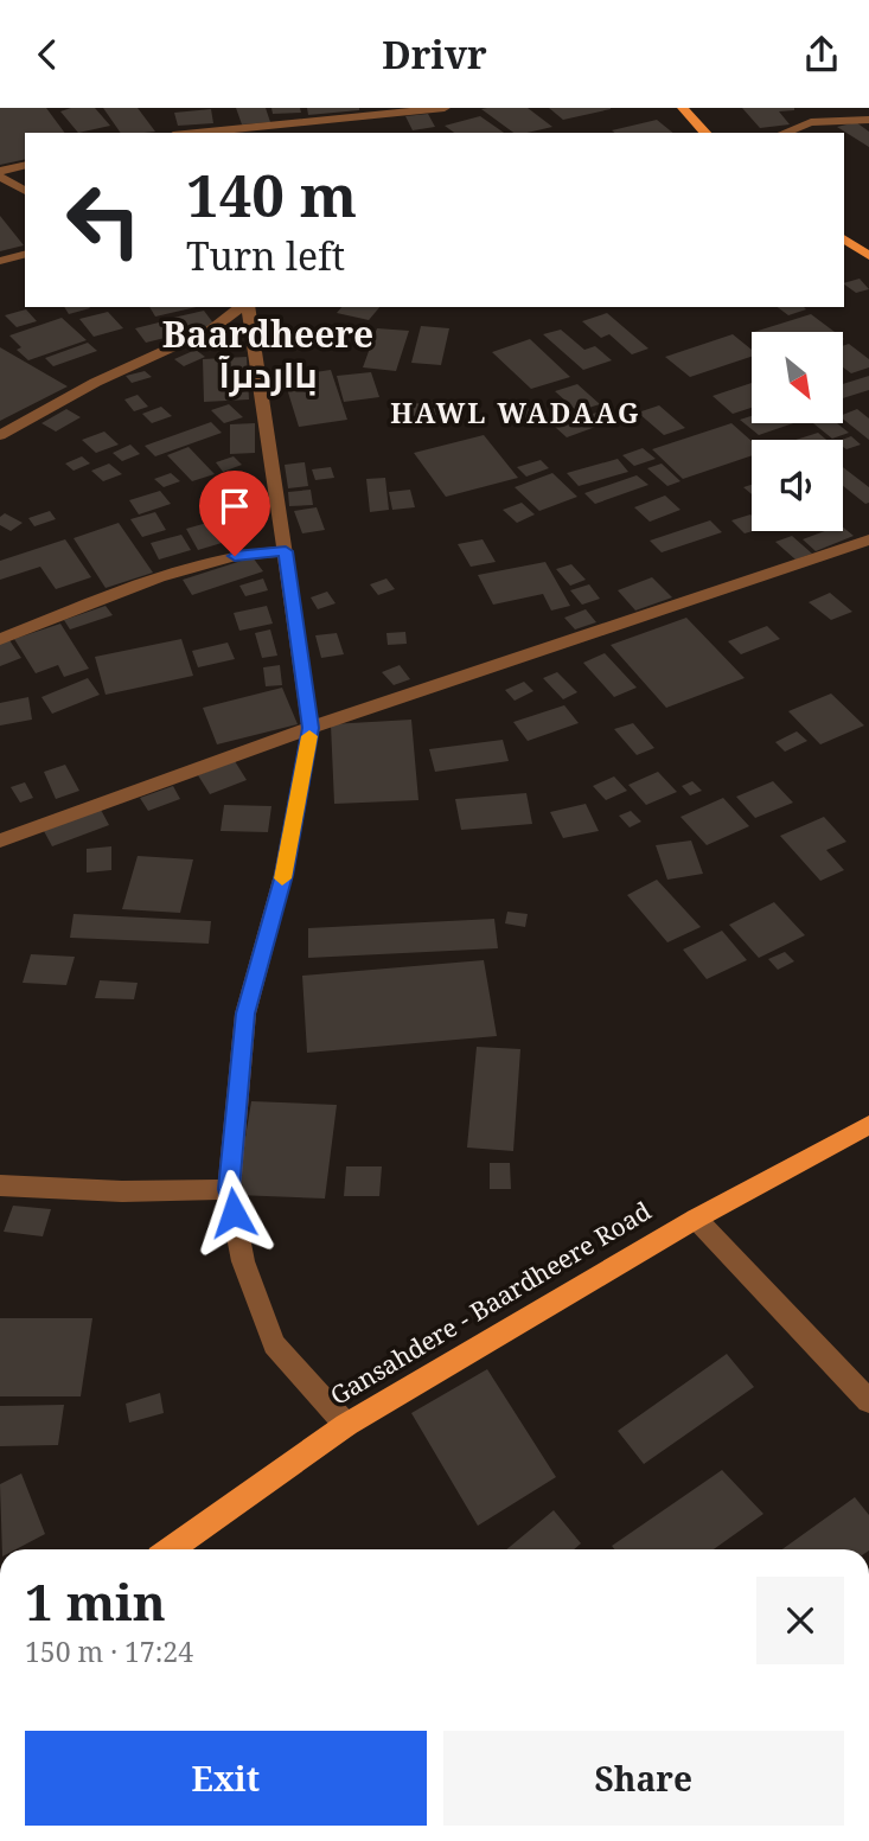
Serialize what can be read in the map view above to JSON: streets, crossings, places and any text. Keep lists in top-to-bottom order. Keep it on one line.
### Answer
{"streets":{"main road":["Gansahdere - Baardheere Road"]},"districts":["Baardheere بااردىرآ","HAWL WADAAG"],"north":"bottom right","page":{"header":"Drivr","turn":["140 m","Turn left"],"heading":["1 min","150 m · 17:24"],"buttons":["Exit","Share"]}}
